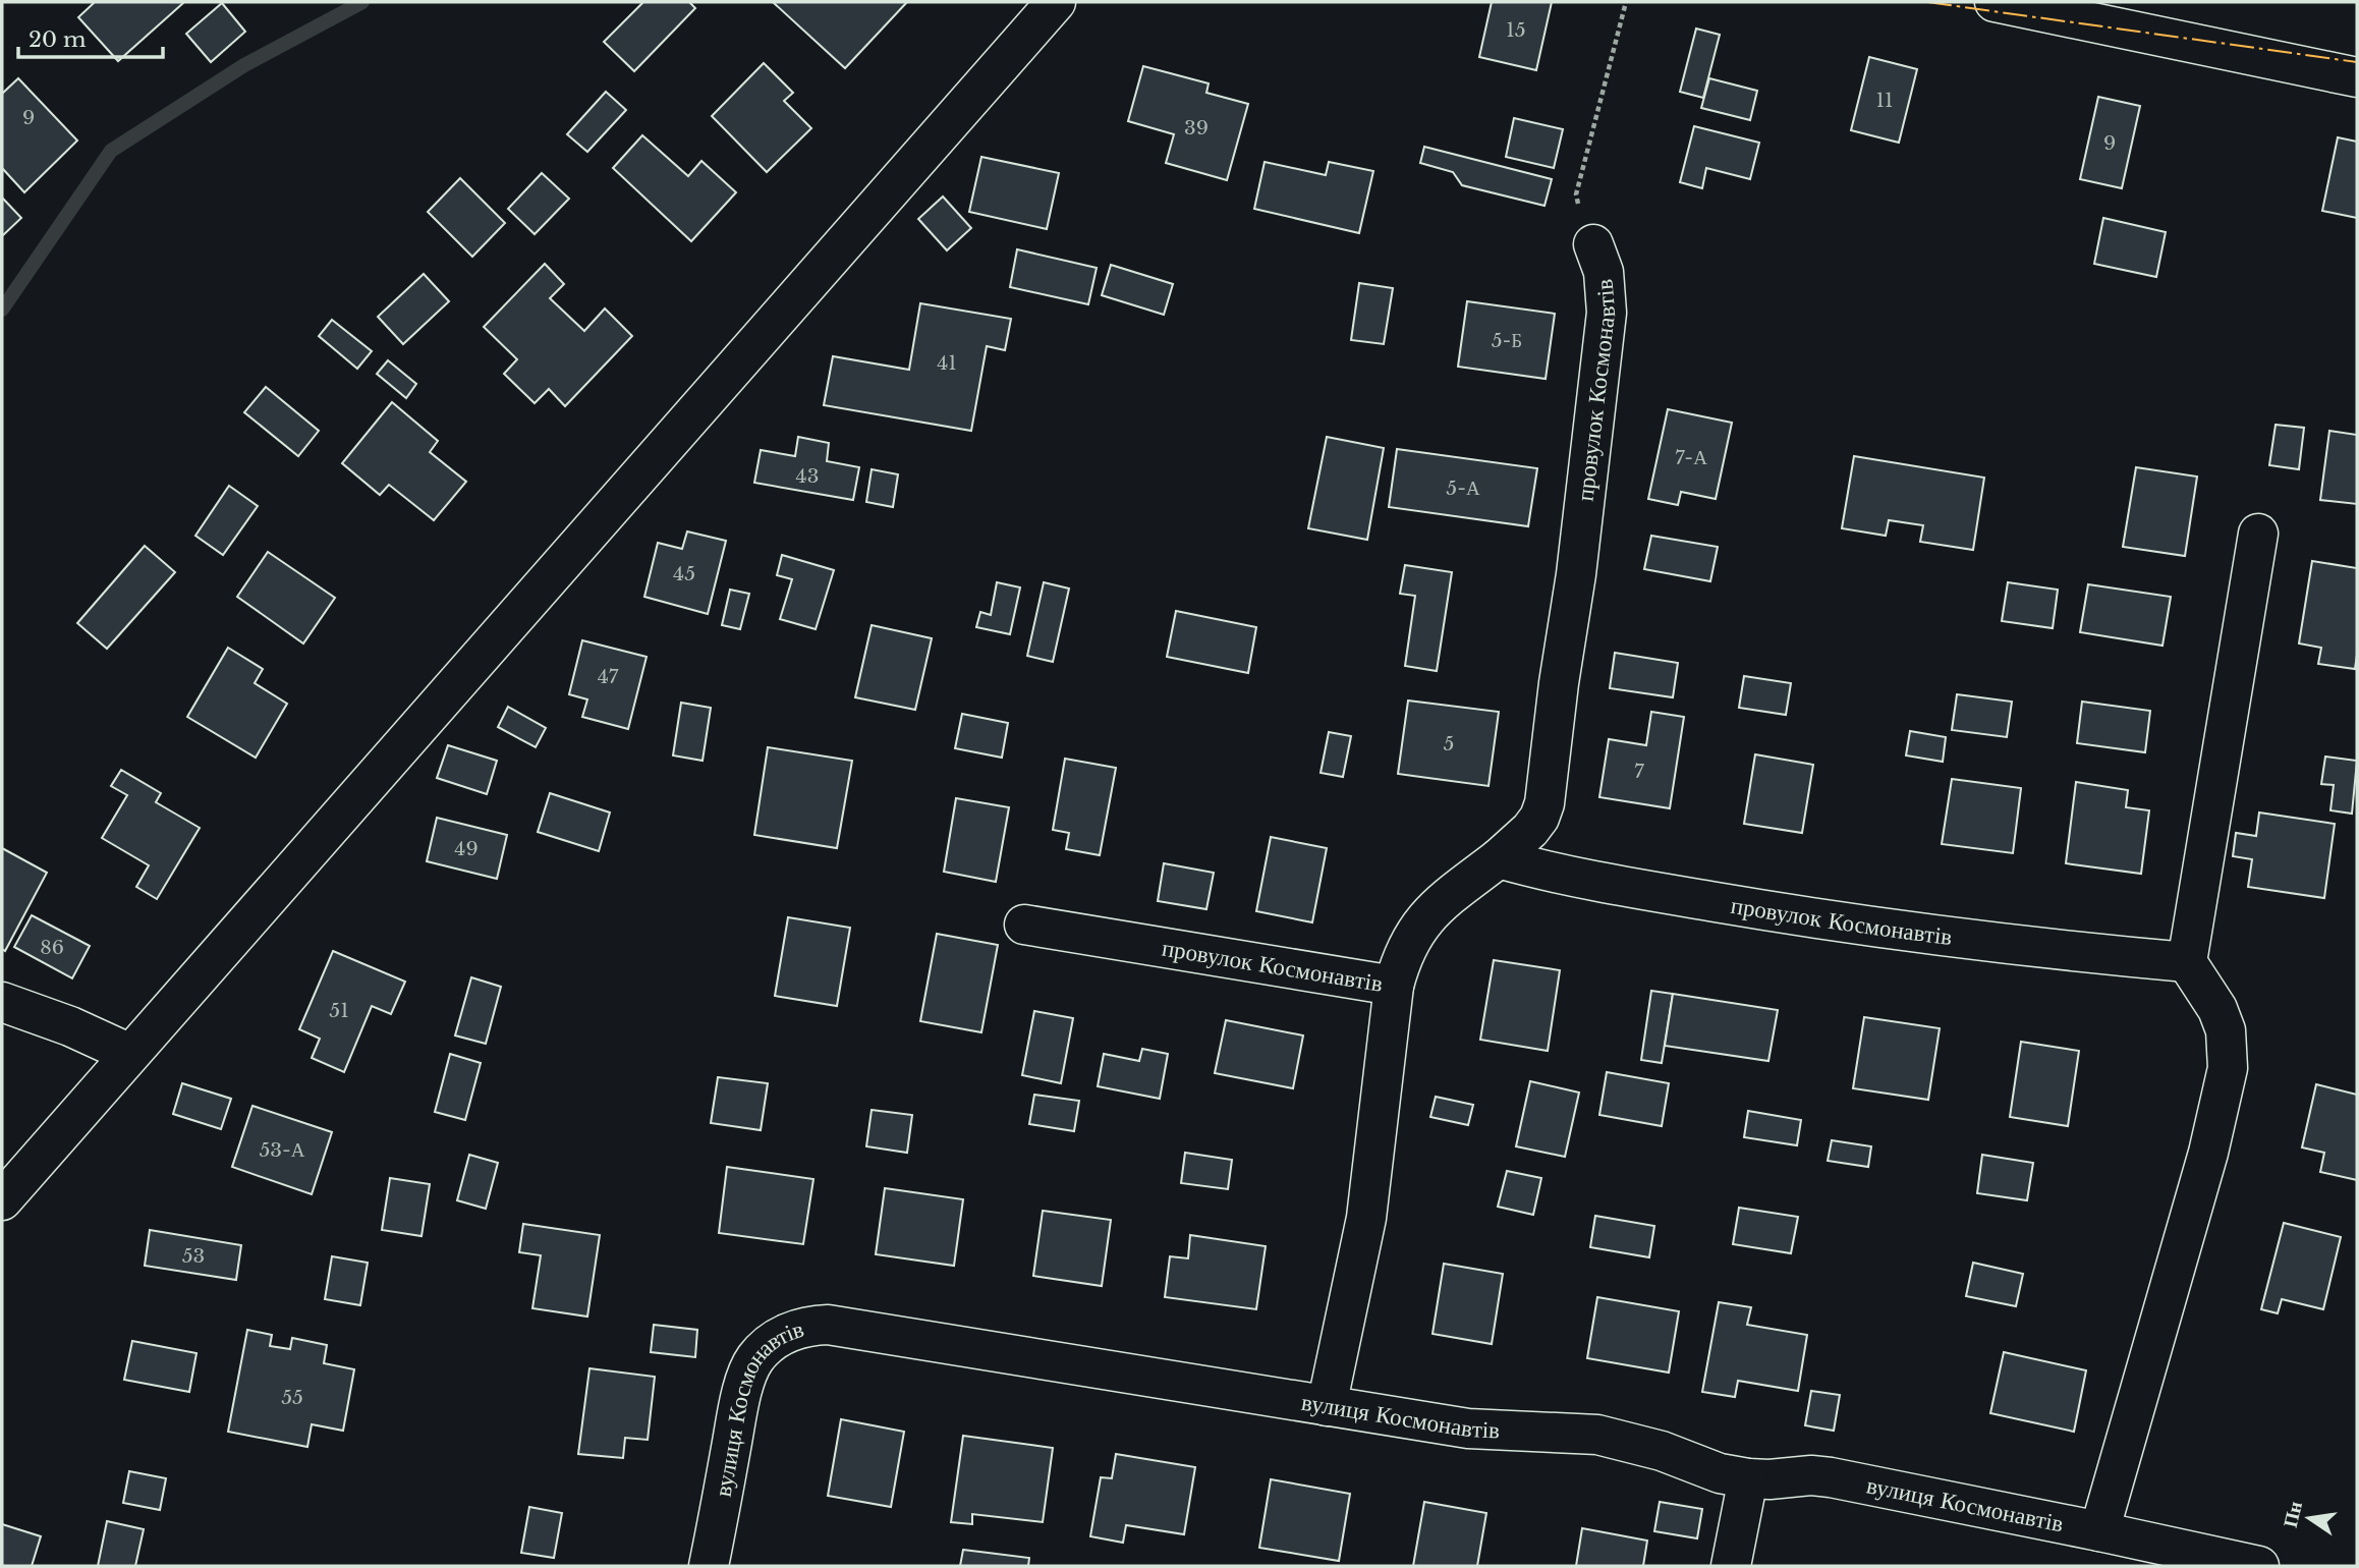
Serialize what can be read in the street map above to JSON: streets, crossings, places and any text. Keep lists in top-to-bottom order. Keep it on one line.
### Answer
{"streets":{"street":["провулок Космонавтів","вулиця Космонавтів"]},"house_numbers":["15","11","9","39","9","5-Б","41","7-А","43","5-А","45","47","5","7","49","86","51","53-А","53","55"],"scale_bar":"20 m","north":"left"}
